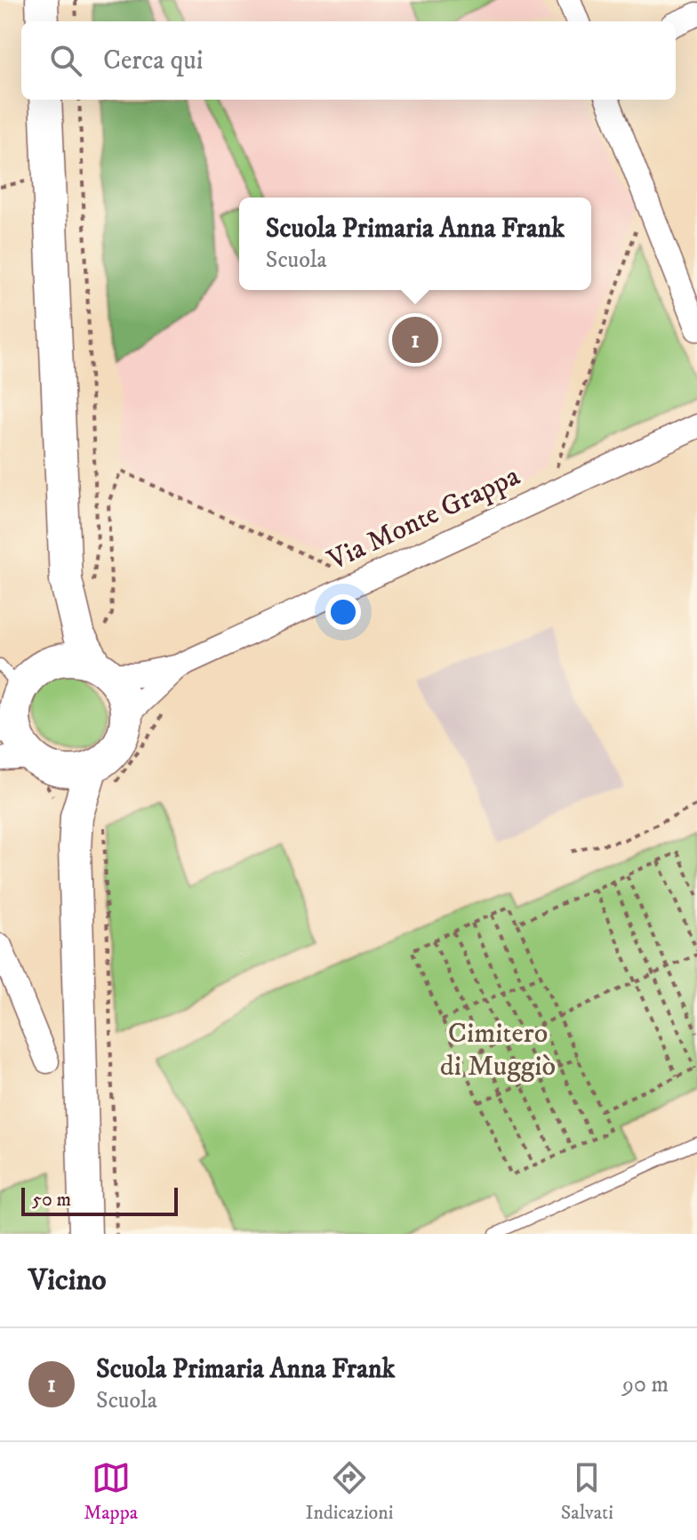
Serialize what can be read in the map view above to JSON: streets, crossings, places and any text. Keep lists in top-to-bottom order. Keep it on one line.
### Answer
{"streets":{"street":["Via Monte Grappa"]},"parks":["Cimitero di Muggiò"],"scale_bar":"50 m","page":{"search":"Cerca qui","popup":["Scuola Primaria Anna Frank","Scuola"],"pins":"1","scale":"50 m","heading":"Vicino","list":[{"mark":"1","name":"Scuola Primaria Anna Frank","note":"Scuola","value":"90 m"}],"nav":["Mappa","Indicazioni","Salvati"]}}
